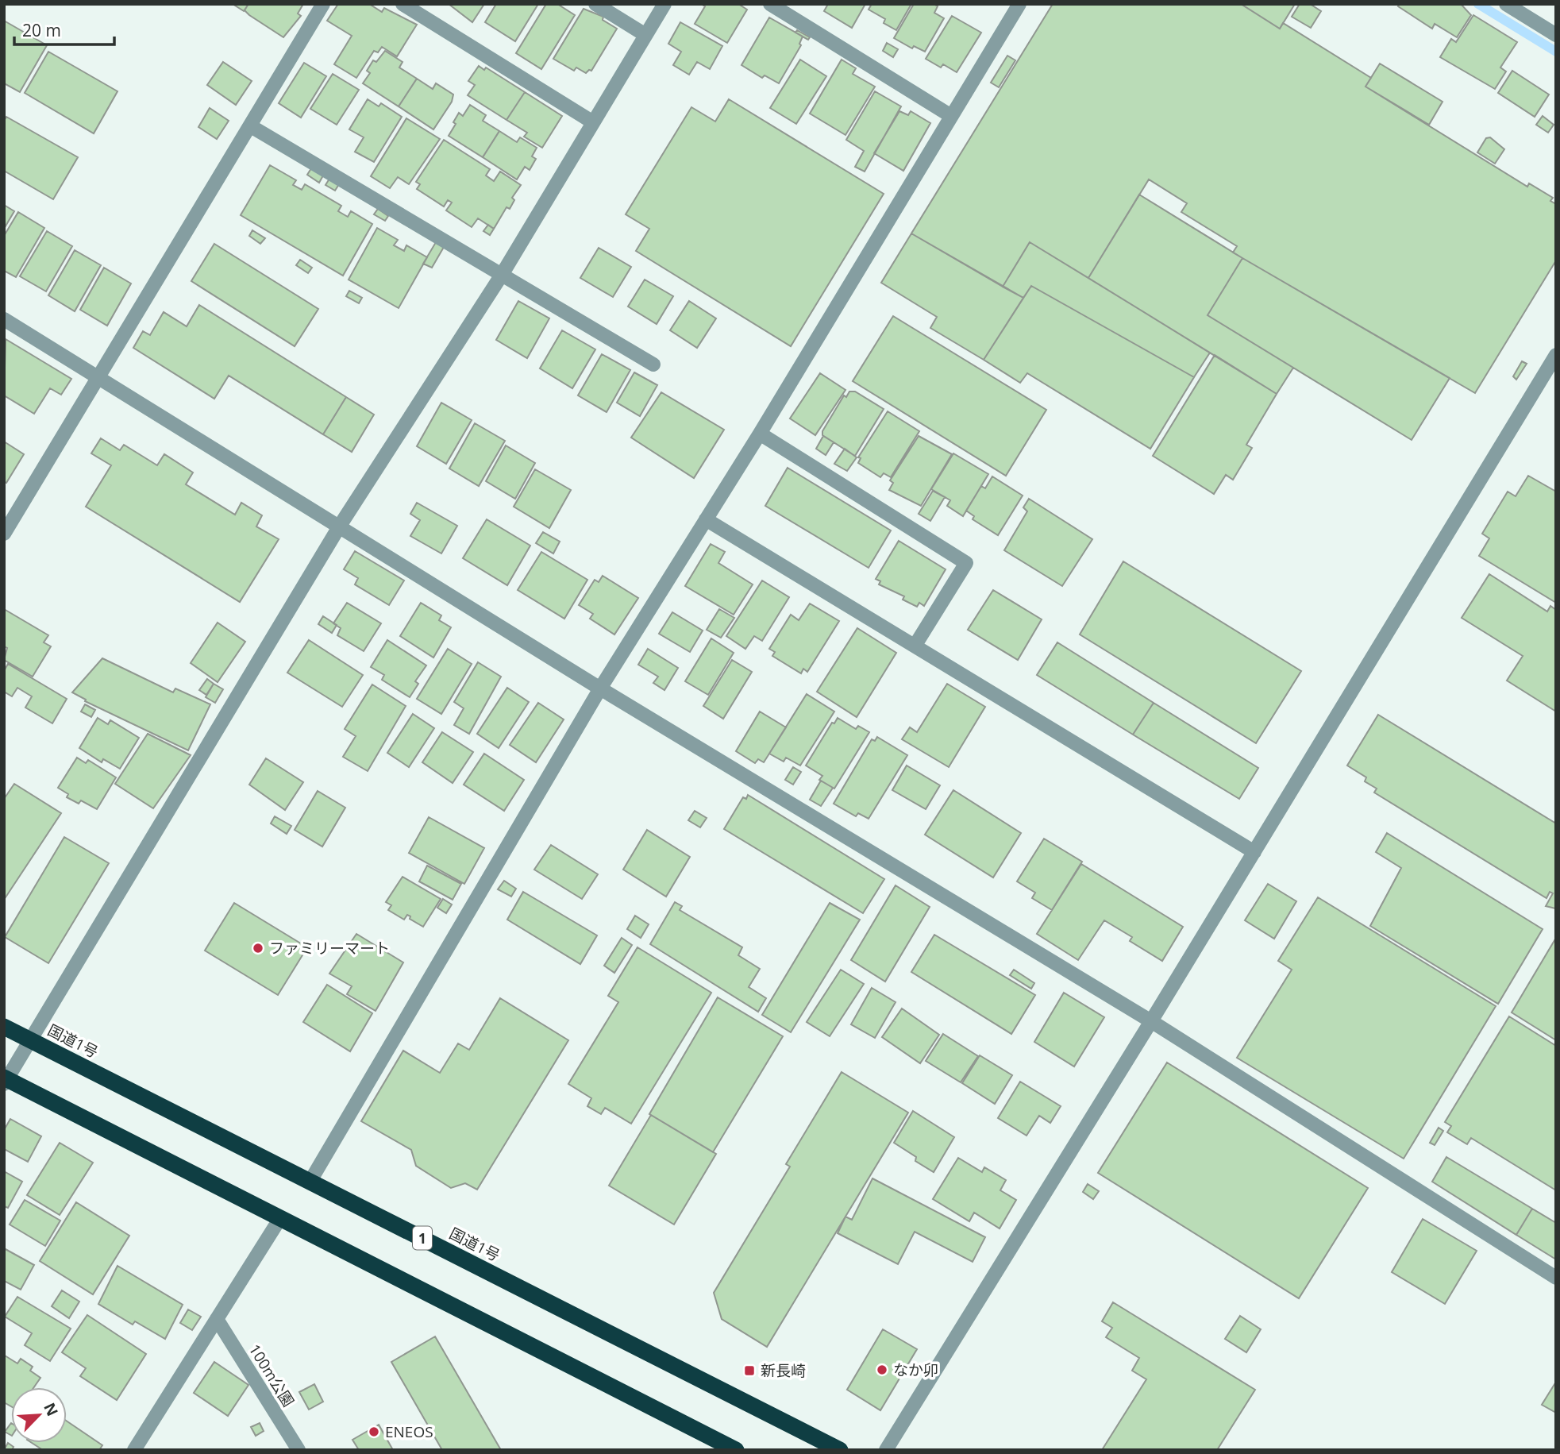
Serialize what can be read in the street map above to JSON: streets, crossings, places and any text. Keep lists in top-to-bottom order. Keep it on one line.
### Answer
{"streets":{"highway":["国道1号","1"],"street":["100m公園"]},"places":{"other":["ファミリーマート","なか卯","ENEOS"],"transit":["新長崎"]},"scale_bar":"20 m","north":"top right"}
